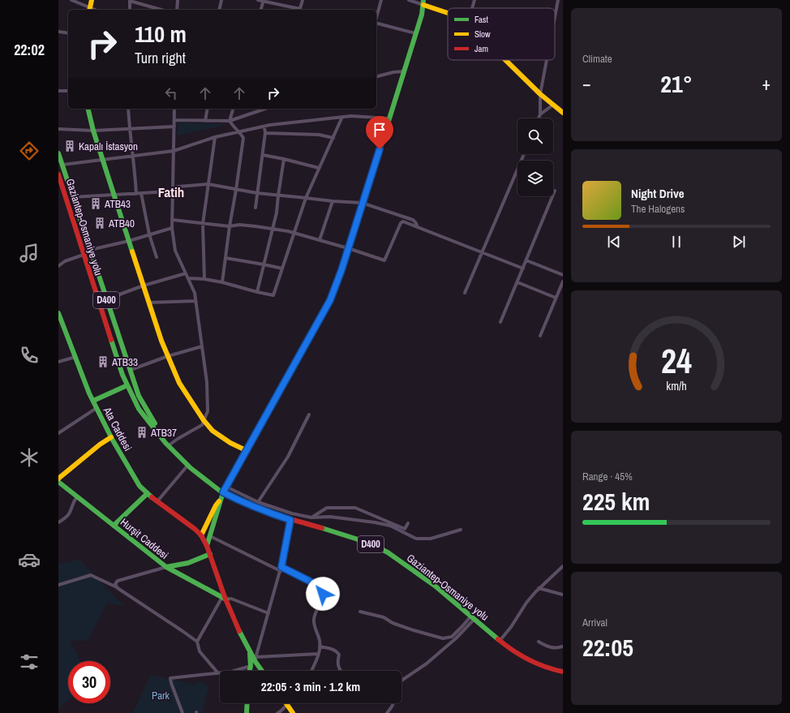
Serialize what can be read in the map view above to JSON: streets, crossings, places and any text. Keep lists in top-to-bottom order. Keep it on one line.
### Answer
{"streets":{"main road":["Gaziantep-Osmaniye yolu","D400","Ata Caddesi","Hurşit Caddesi"]},"districts":["Fatih"],"parks":["Park"],"places":{"building":["Kapalı İstasyon","ATB43","ATB40","ATB33","ATB37"]},"legend":["Fast","Slow","Jam"],"page":{"tabs":"22:02","tile":["Climate",["Range · 45%","225 km"],["Arrival","22:05"]],"turn":["110 m","Turn right"],"heat":["−","21°","+"],"song":["Night Drive","The Halogens"],"limit":"30","trip":"22:05 · 3 min · 1.2 km","gauge":["24","km/h"]}}
